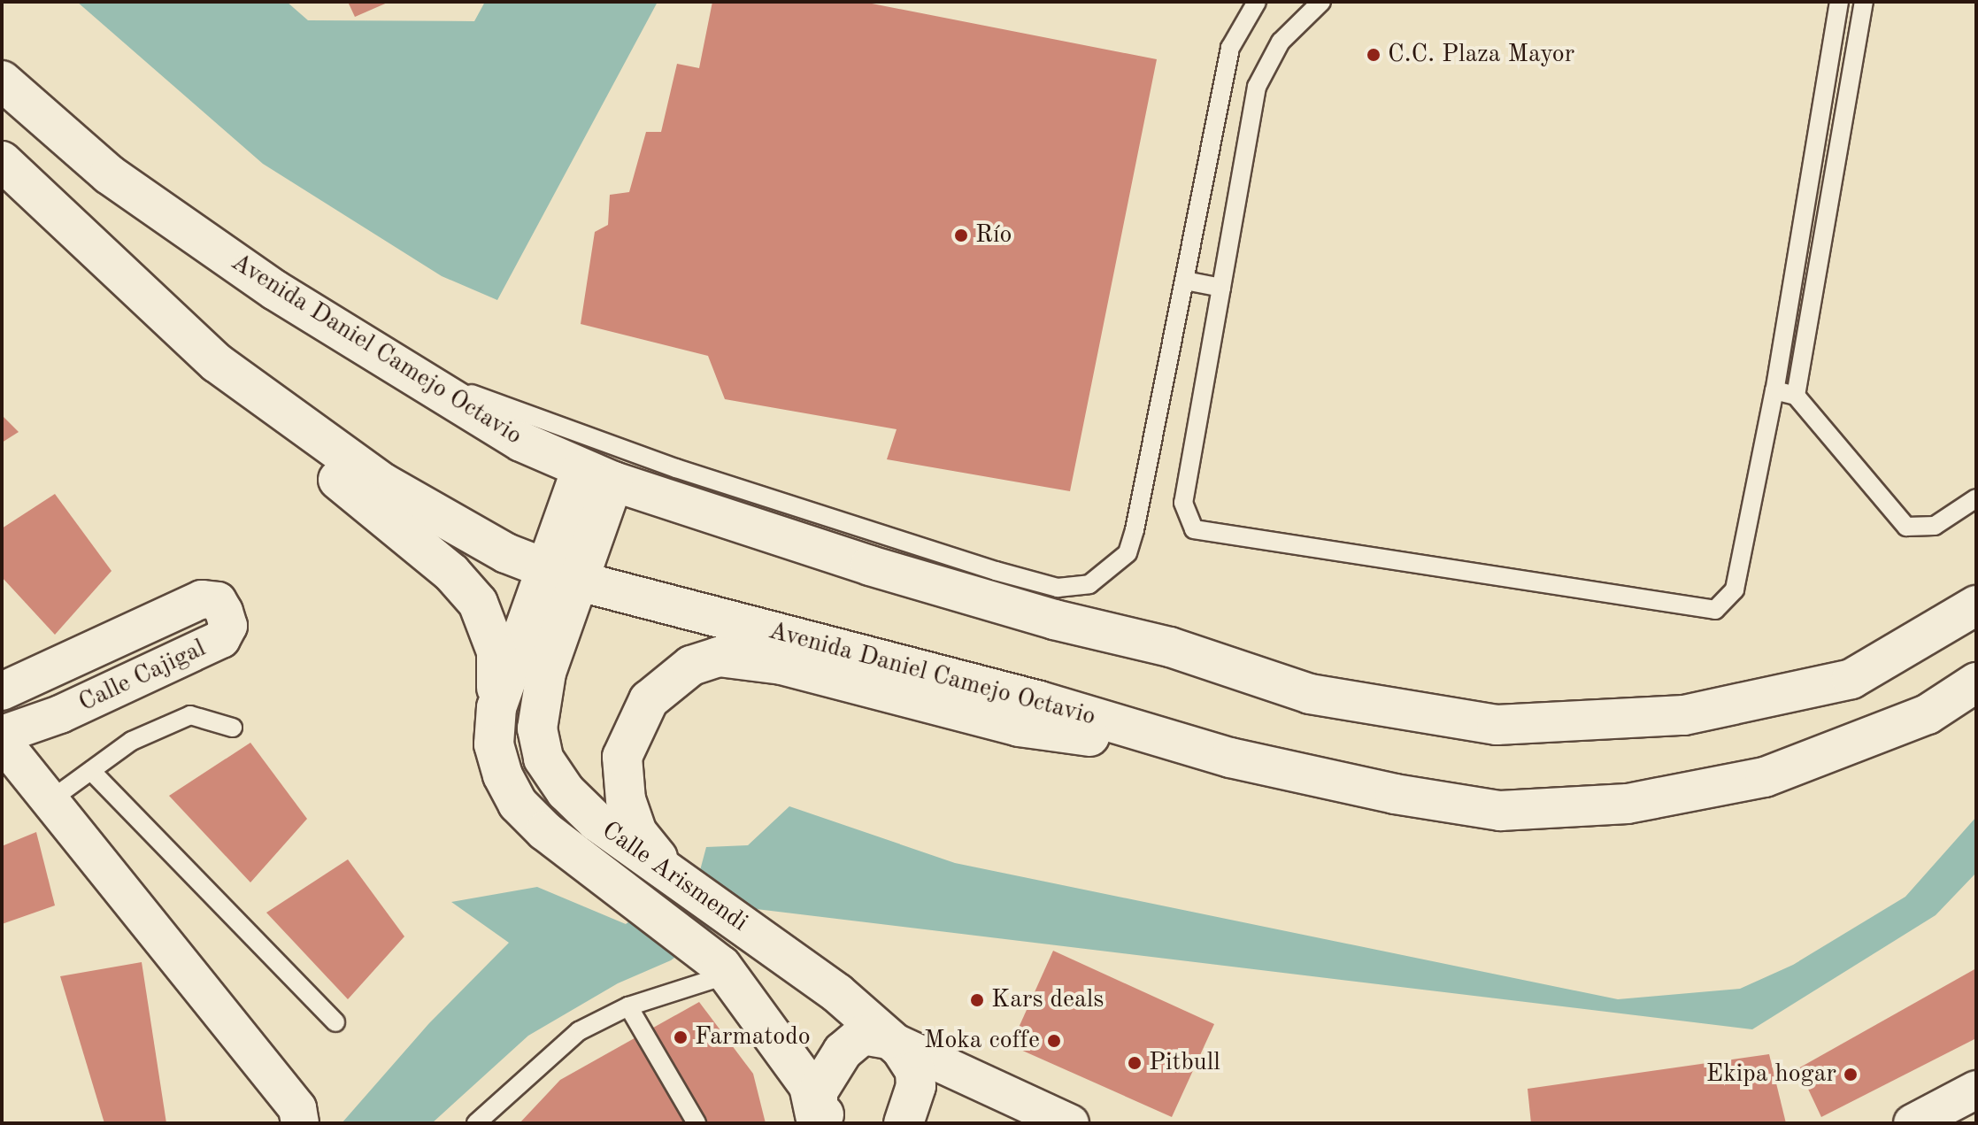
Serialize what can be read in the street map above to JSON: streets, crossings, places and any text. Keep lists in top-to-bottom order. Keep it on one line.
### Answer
{"streets":{"street":["Avenida Daniel Camejo Octavio","Calle Cajigal","Calle Arismendi"]},"crossings":[["Avenida Daniel Camejo Octavio","Calle Arismendi"]],"places":["C.C. Plaza Mayor","Río","Kars deals","Farmatodo","Moka coffe","Pitbull","Ekipa hogar"]}
